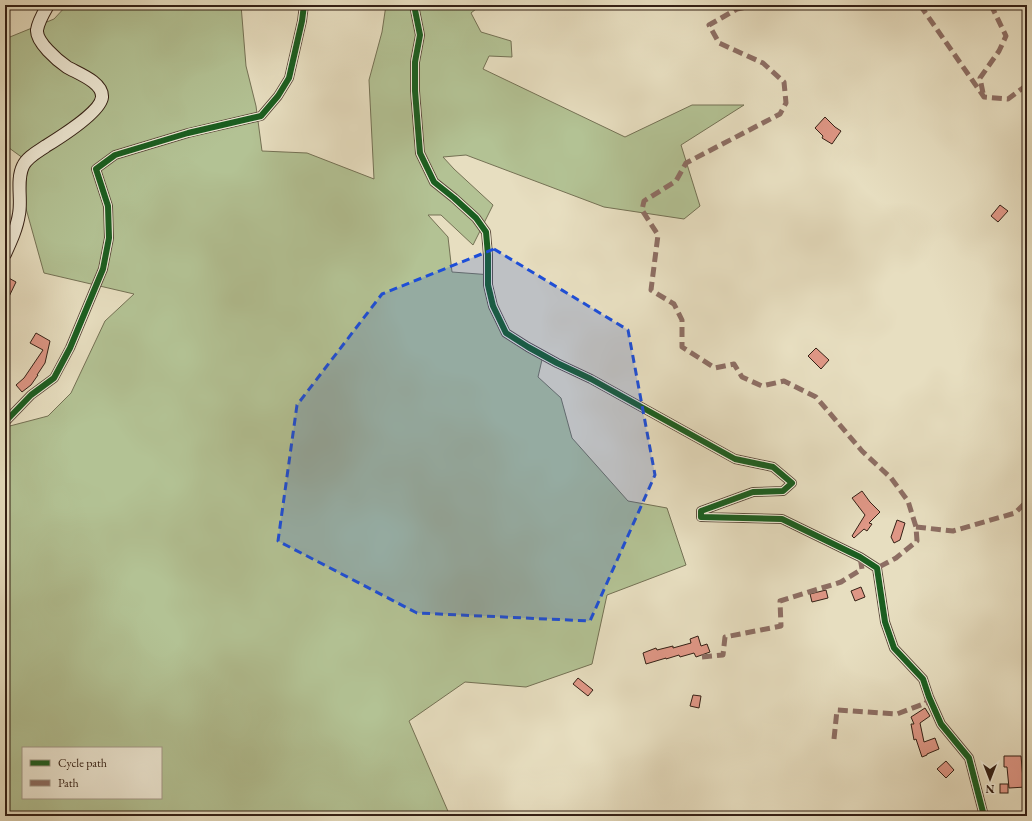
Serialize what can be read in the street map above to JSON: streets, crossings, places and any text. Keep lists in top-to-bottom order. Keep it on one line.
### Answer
{"legend":["Cycle path","Path"],"north":"bottom"}
